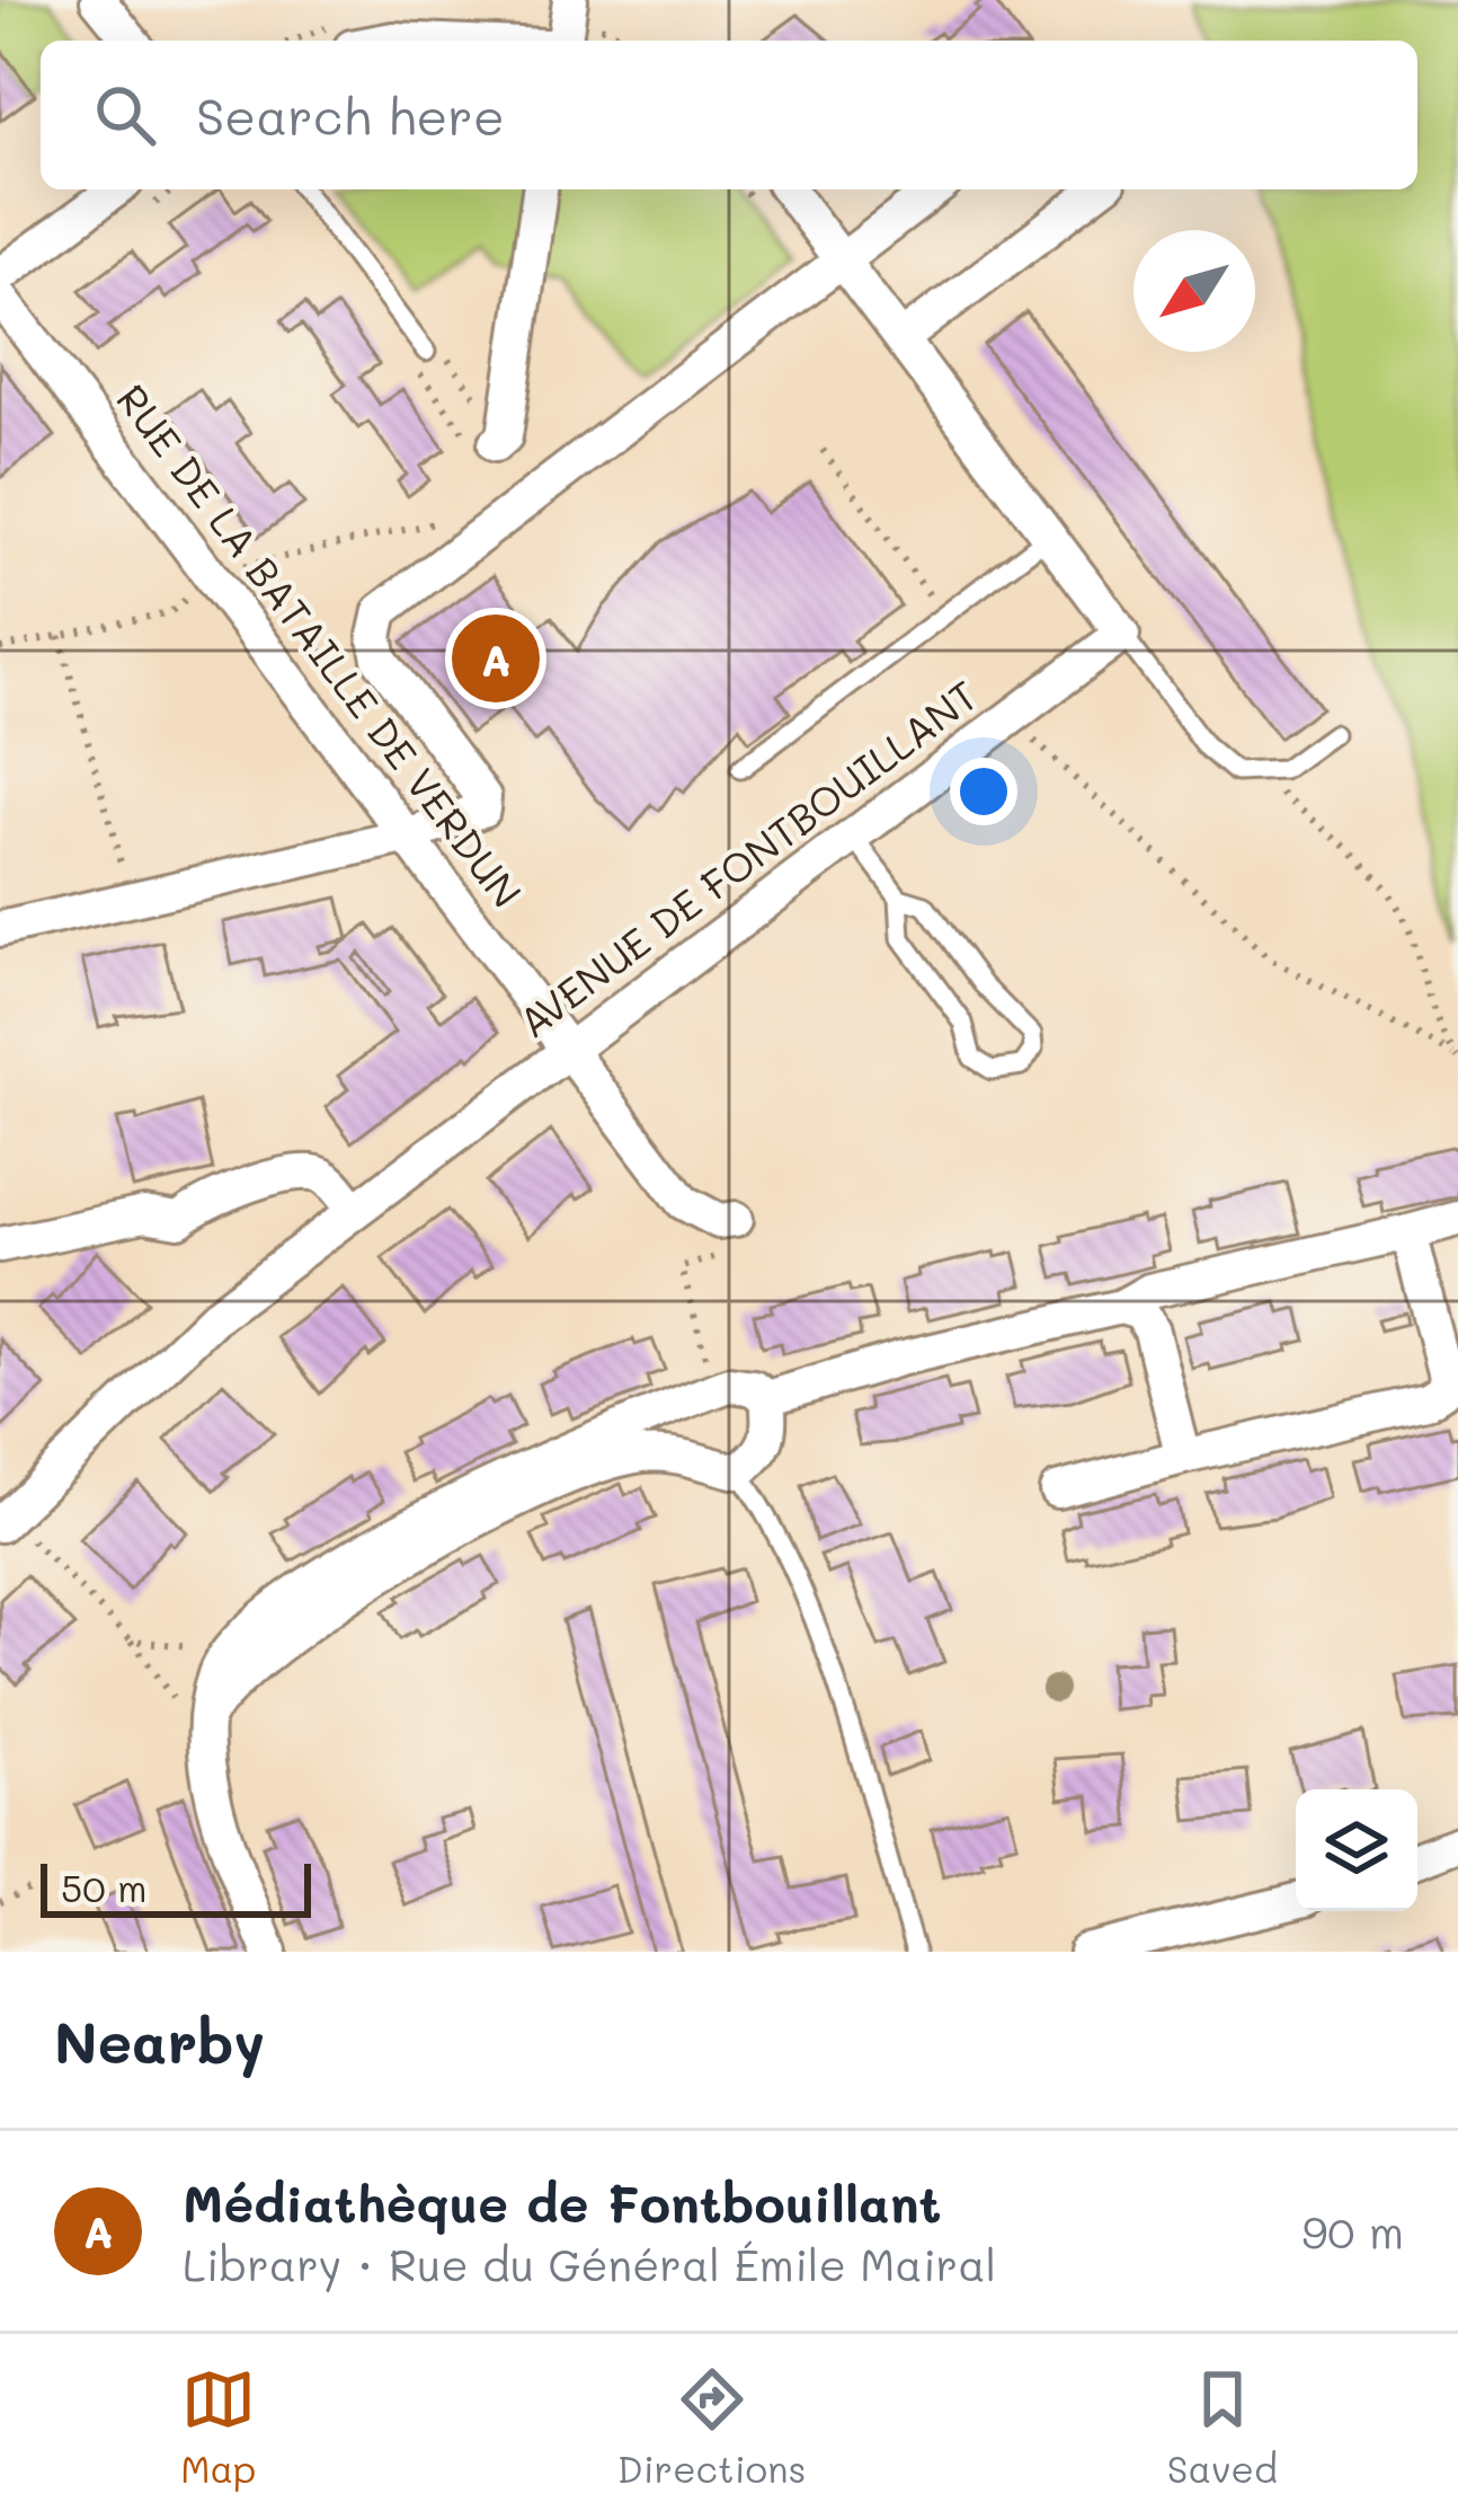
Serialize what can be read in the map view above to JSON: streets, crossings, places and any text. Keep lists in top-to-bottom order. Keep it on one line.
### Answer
{"streets":{"street":["RUE DE LA BATAILLE DE VERDUN","AVENUE DE FONTBOUILLANT"]},"crossings":[["RUE DE LA BATAILLE DE VERDUN","AVENUE DE FONTBOUILLANT"]],"scale_bar":"50 m","north":"bottom left","page":{"search":"Search here","pins":"A","scale":"50 m","heading":"Nearby","list":[{"mark":"A","name":"Médiathèque de Fontbouillant","note":"Library · Rue du Général Émile Mairal","value":"90 m"}],"nav":["Map","Directions","Saved"]}}
